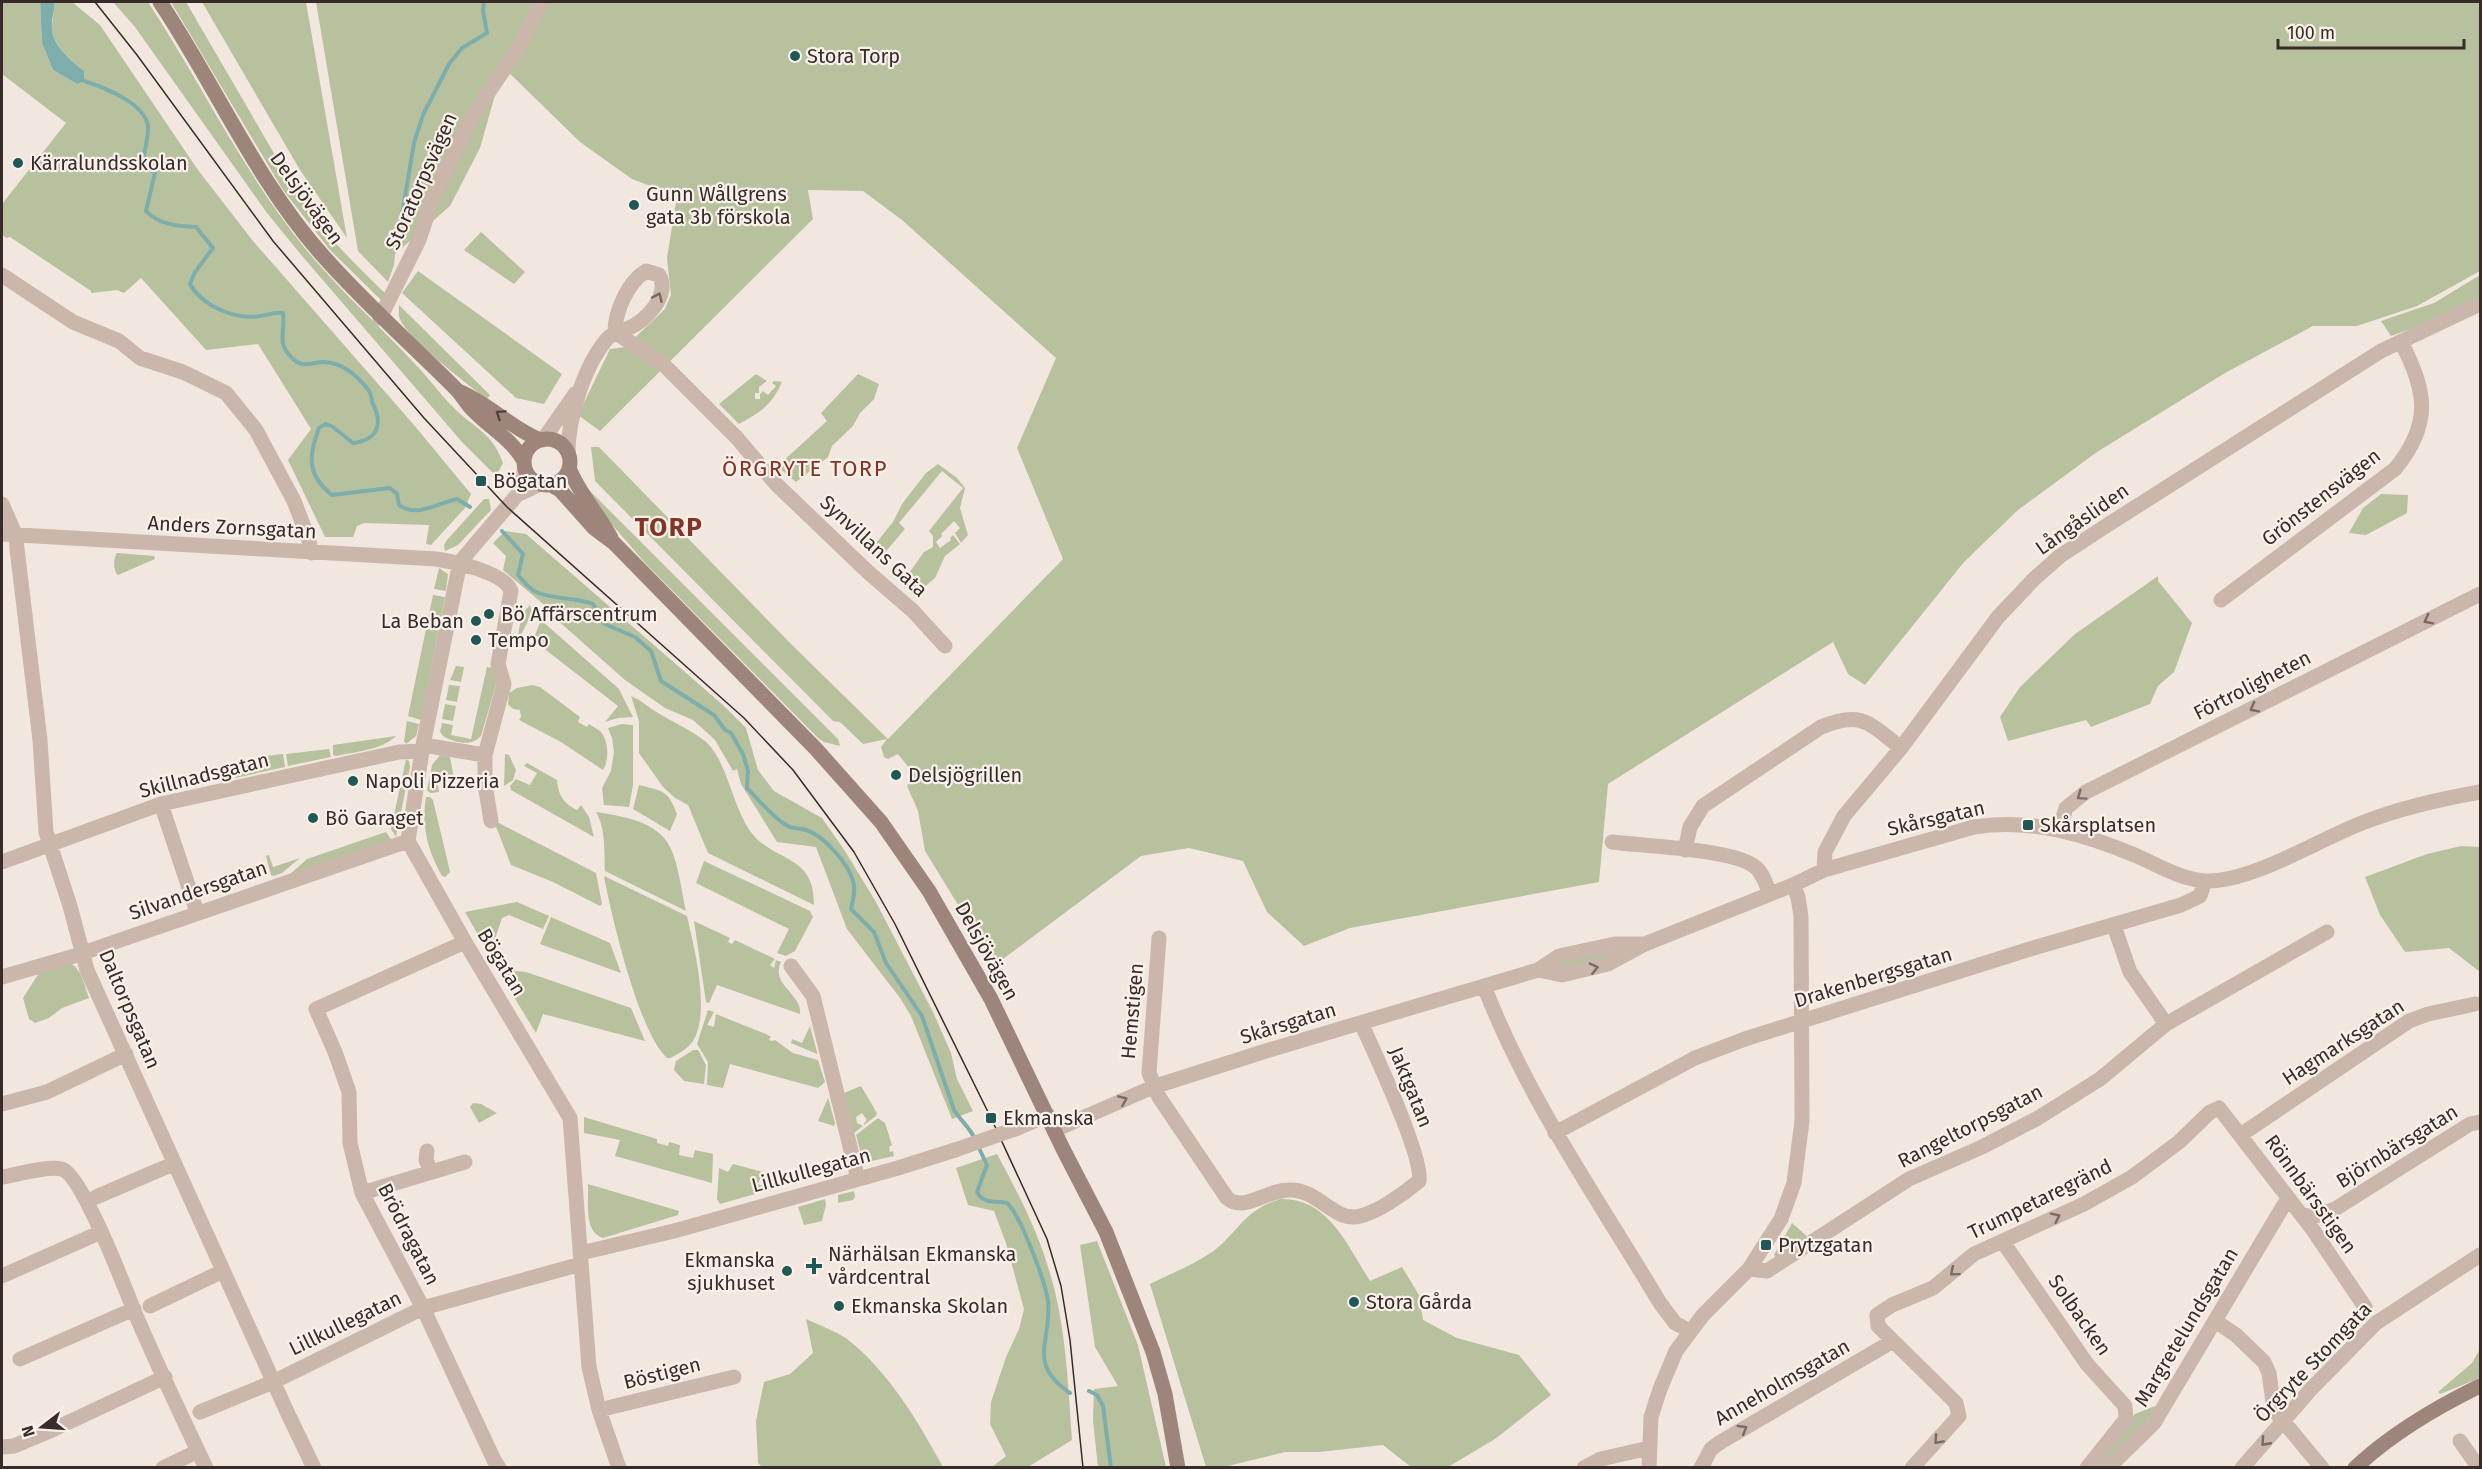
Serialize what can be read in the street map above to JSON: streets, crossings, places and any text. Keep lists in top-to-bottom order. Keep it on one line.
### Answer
{"streets":{"street":["Storatorpsvägen","Delsjövägen","Grönstensvägen","Långåsliden","Anders Zornsgatan","Synvillans Gata","Förtroligheten","Skillnadsgatan","Skårsgatan","Silvandersgatan","Bögatan","Drakenbergsgatan","Daltorpsgatan","Hemstigen","Hagmarksgatan","Jaktgatan","Rangeltorpsgatan","Björnbärsgatan","Lillkullegatan","Rönnbärsstigen","Trumpetaregränd","Brödragatan","Solbacken","Margretelundsgatan","Örgryte Stomgata","Böstigen","Anneholmsgatan"]},"crossings":[["Storatorpsvägen","Delsjövägen"],["Delsjövägen","Skårsgatan"],["Delsjövägen","Lillkullegatan"],["Grönstensvägen","Långåsliden"],["Långåsliden","Skårsgatan"],["Anders Zornsgatan","Daltorpsgatan"],["Förtroligheten","Skårsgatan"],["Skillnadsgatan","Daltorpsgatan"],["Skårsgatan","Drakenbergsgatan"],["Skårsgatan","Hemstigen"],["Skårsgatan","Jaktgatan"],["Silvandersgatan","Bögatan"],["Silvandersgatan","Daltorpsgatan"],["Bögatan","Lillkullegatan"],["Bögatan","Brödragatan"],["Bögatan","Böstigen"],["Daltorpsgatan","Lillkullegatan"],["Hemstigen","Jaktgatan"],["Hagmarksgatan","Rönnbärsstigen"],["Björnbärsgatan","Rönnbärsstigen"],["Lillkullegatan","Brödragatan"],["Rönnbärsstigen","Trumpetaregränd"],["Rönnbärsstigen","Margretelundsgatan"],["Trumpetaregränd","Solbacken"],["Trumpetaregränd","Anneholmsgatan"],["Solbacken","Margretelundsgatan"]],"one_way":["Förtroligheten"],"districts":["ÖRGRYTE TORP","TORP"],"places":{"other":["Stora Torp","Kärralundsskolan","Gunn Wållgrens gata 3b förskola","Bö Affärscentrum","La Beban","Tempo","Delsjögrillen","Napoli Pizzeria","Bö Garaget","Ekmanska sjukhuset","Stora Gårda","Ekmanska Skolan"],"transit":["Bögatan","Skårsplatsen","Ekmanska","Prytzgatan"],"health":["Närhälsan Ekmanska vårdcentral"]},"scale_bar":"100 m","north":"left"}
